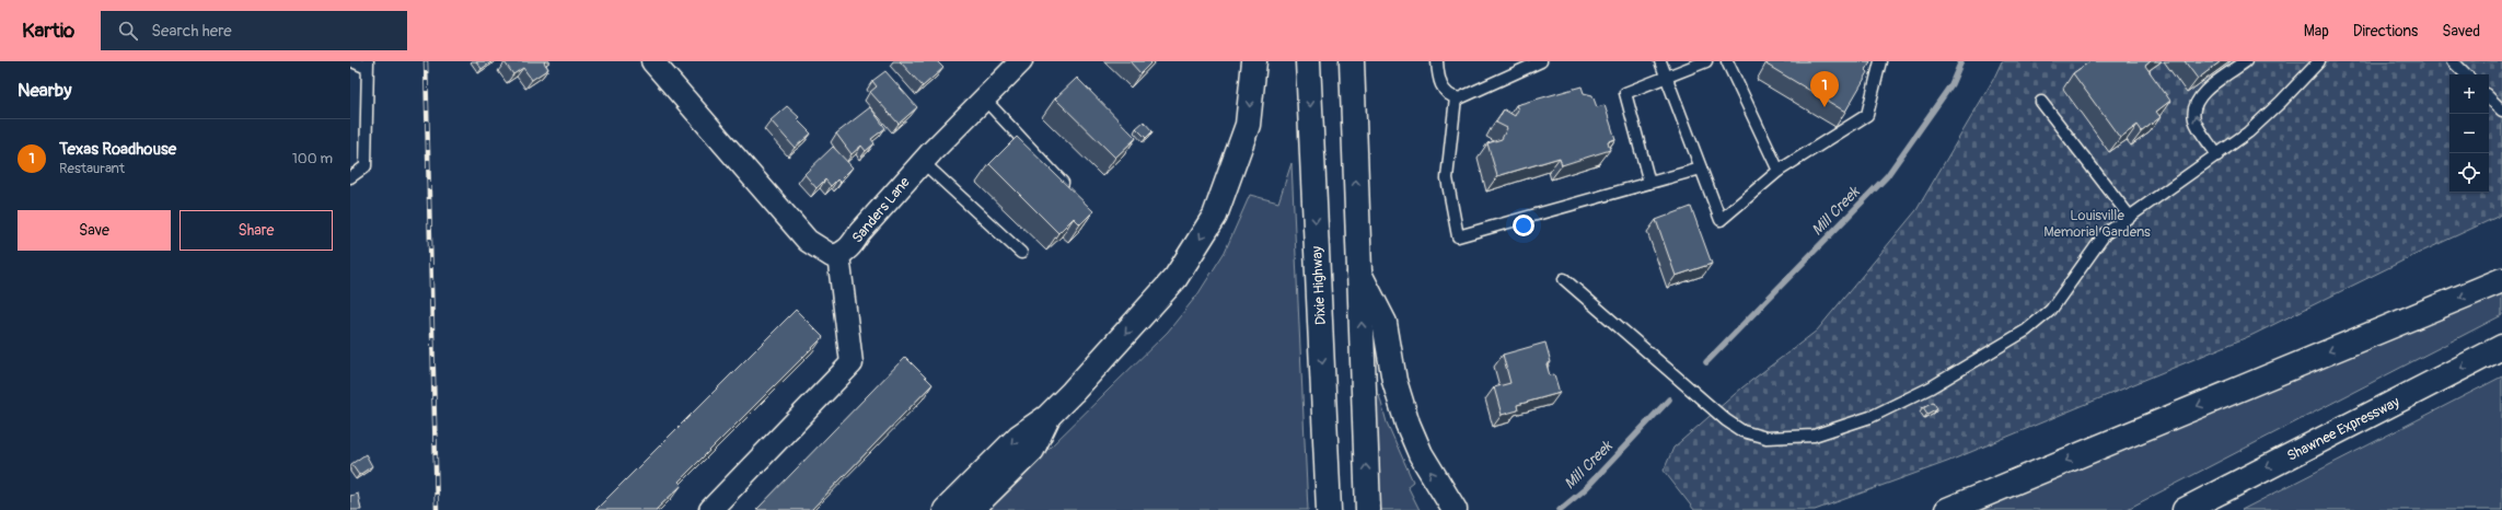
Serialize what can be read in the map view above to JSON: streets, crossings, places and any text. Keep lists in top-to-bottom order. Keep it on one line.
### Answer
{"streets":{"main road":["Dixie Highway","Shawnee Expressway"],"street":["Sanders Lane"]},"water":["Mill Creek"],"parks":["Louisville Memorial Gardens"],"page":{"header":"Kartio","search":"Search here","nav":["Map","Directions","Saved"],"heading":"Nearby","pins":"1","map_buttons":["+","−"],"list":[{"mark":"1","name":"Texas Roadhouse","note":"Restaurant","value":"100 m"}],"buttons":["Save","Share"]}}
